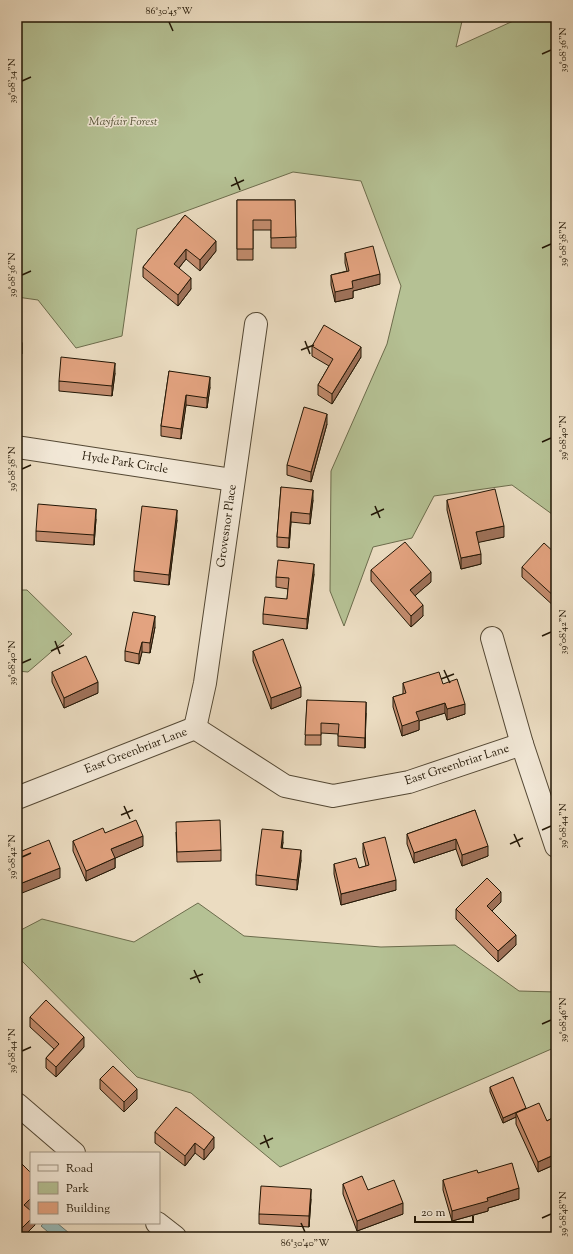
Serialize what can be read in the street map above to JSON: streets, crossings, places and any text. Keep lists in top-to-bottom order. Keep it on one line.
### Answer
{"streets":{"street":["Hyde Park Circle","Grovesnor Place","East Greenbriar Lane"]},"crossings":[["Hyde Park Circle","Grovesnor Place"],["Grovesnor Place","East Greenbriar Lane"]],"parks":["Mayfair Forest"],"legend":["Road","Park","Building"],"scale_bar":"20 m","coordinates":["86°30'45\"W","39°08'36\"N","39°08'34\"N","39°08'38\"N","39°08'40\"N","39°08'42\"N","39°08'44\"N","39°08'46\"N","39°08'48\"N","86°30'40\"W"]}
